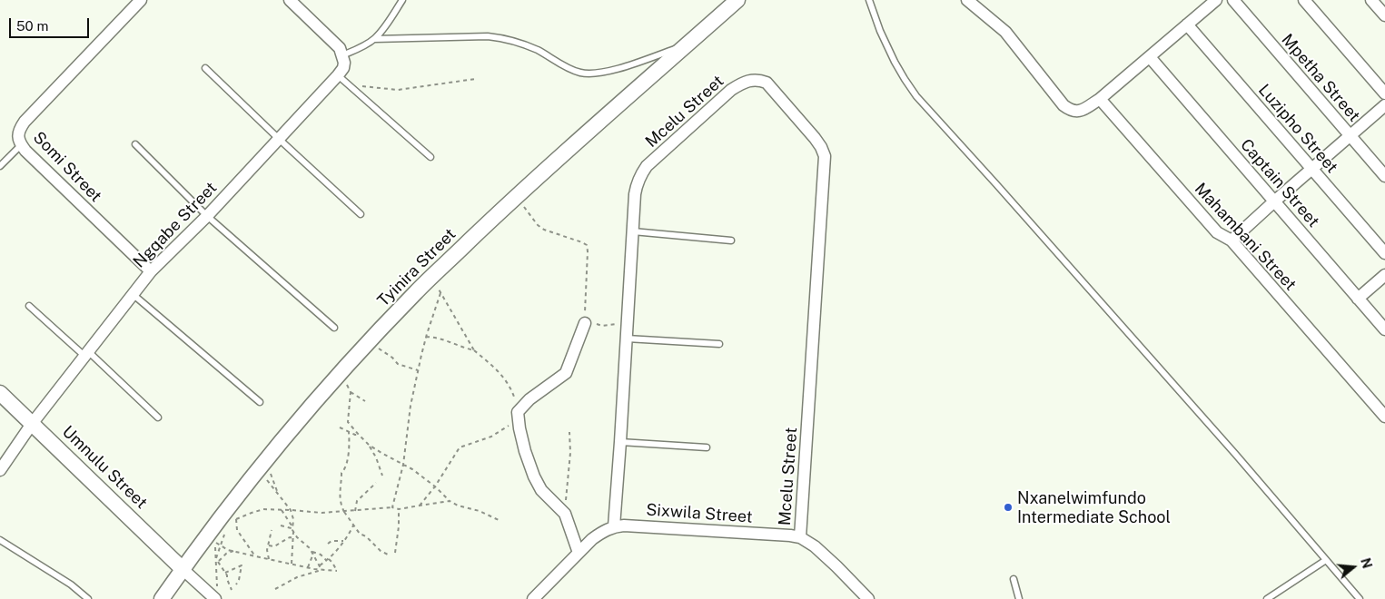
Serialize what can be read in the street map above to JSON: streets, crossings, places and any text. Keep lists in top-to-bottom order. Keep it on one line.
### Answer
{"streets":{"street":["Mpetha Street","Mcelu Street","Luzipho Street","Somi Street","Captain Street","Ngqabe Street","Mahambani Street","Tyinira Street","Umnulu Street","Sixwila Street"]},"crossings":[["Mcelu Street","Sixwila Street"],["Somi Street","Ngqabe Street"],["Ngqabe Street","Umnulu Street"],["Tyinira Street","Umnulu Street"]],"places":["Nxanelwimfundo Intermediate School"],"scale_bar":"50 m","north":"right"}
